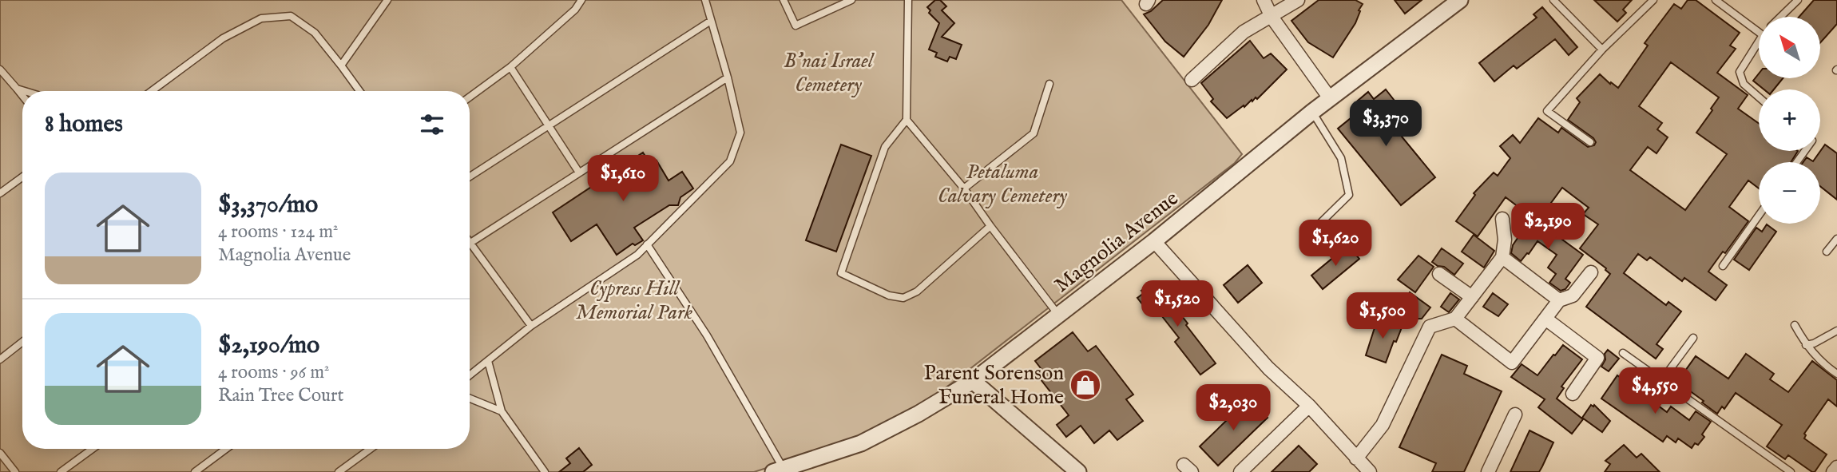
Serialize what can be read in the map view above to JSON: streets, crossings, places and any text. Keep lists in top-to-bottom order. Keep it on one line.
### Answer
{"streets":{"street":["Magnolia Avenue"]},"parks":["B'nai Israel Cemetery","Petaluma Calvary Cemetery","Cypress Hill Memorial Park"],"places":{"shop":["Parent Sorenson Funeral Home"]},"north":"top left","page":{"map_buttons":["+","−"],"heading":"8 homes","price":["$3,370","$1,610","$2,190","$1,620","$1,520","$1,500","$4,550","$2,030"],"list":[{"name":"$3,370/mo","note":"4 rooms · 124 m² · Magnolia Avenue"},{"name":"$2,190/mo","note":"4 rooms · 96 m² · Rain Tree Court"}]}}
